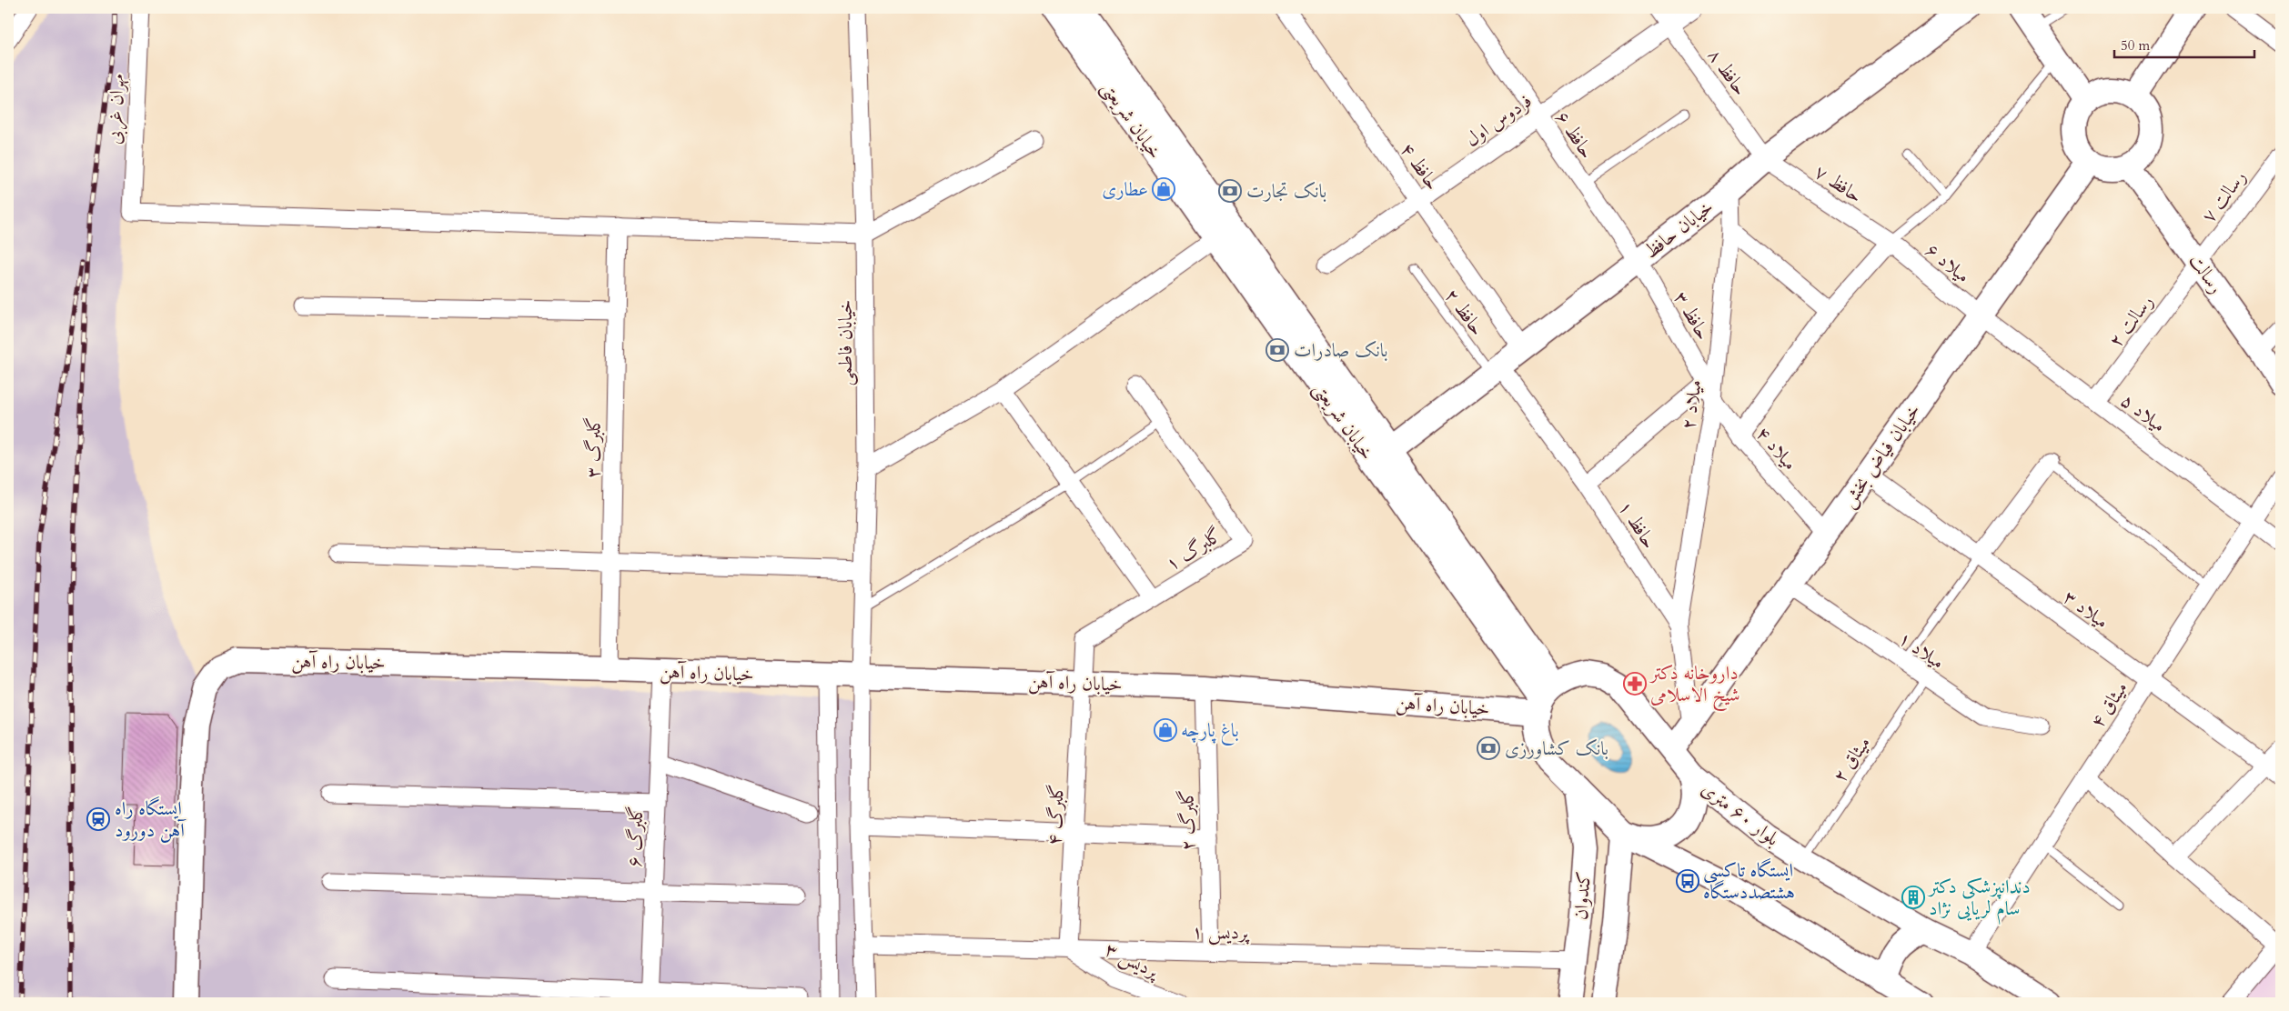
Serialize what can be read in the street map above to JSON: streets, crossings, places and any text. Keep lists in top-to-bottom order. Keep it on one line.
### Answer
{"streets":{"street":["حافظ ۸","مهران غربی","خیابان شریعتی","فردوس اول","حافظ ۶","حافظ ۴","حافظ ۷","رسالت ۷","خیابان حافظ","میلاد ۶","رسالت","حافظ ۳","رسالت ۲","خیابان فاطمی","میلاد ۲","میلاد ۵","گلبرگ ۳","میلاد ۴","خیابان فیاض بخش","حافظ ۱","گلبرگ ۱","میلاد ۳","میلاد ۱","خیابان راه آهن","میثاق ۴","بلوار ۶۰ متری","گلبرگ ۴","گلبرگ ۲","گلبرگ ۶","کندوان","پردیس ۱","پردیس ۳"],"lane":["حافظ ۲","میثاق ۲"]},"crossings":[["حافظ ۸","فردوس اول"],["حافظ ۸","حافظ ۷"],["حافظ ۸","خیابان حافظ"],["مهران غربی","گلبرگ ۳"],["خیابان شریعتی","خیابان حافظ"],["خیابان شریعتی","خیابان راه آهن"],["فردوس اول","حافظ ۶"],["فردوس اول","حافظ ۴"],["حافظ ۶","خیابان حافظ"],["حافظ ۶","حافظ ۳"],["حافظ ۴","خیابان حافظ"],["حافظ ۷","خیابان حافظ"],["حافظ ۷","میلاد ۶"],["رسالت ۷","رسالت"],["رسالت ۷","رسالت ۲"],["خیابان حافظ","حافظ ۲"],["خیابان حافظ","حافظ ۳"],["خیابان حافظ","میلاد ۲"],["خیابان حافظ","حافظ ۱"],["میلاد ۶","میلاد ۵"],["میلاد ۶","خیابان فیاض بخش"],["رسالت","رسالت ۲"],["رسالت","خیابان فیاض بخش"],["حافظ ۲","حافظ ۱"],["حافظ ۳","میلاد ۴"],["رسالت ۲","میلاد ۵"],["خیابان فاطمی","خیابان راه آهن"],["خیابان فاطمی","پردیس ۱"],["میلاد ۲","میلاد ۴"],["میلاد ۲","حافظ ۱"],["میلاد ۵","خیابان فیاض بخش"],["میلاد ۵","میثاق ۴"],["گلبرگ ۳","خیابان راه آهن"],["میلاد ۴","خیابان فیاض بخش"],["خیابان فیاض بخش","حافظ ۱"],["خیابان فیاض بخش","میلاد ۳"],["خیابان فیاض بخش","میلاد ۱"],["گلبرگ ۱","خیابان راه آهن"],["گلبرگ ۱","گلبرگ ۴"],["میلاد ۳","میثاق ۴"],["میلاد ۱","میثاق ۲"],["خیابان راه آهن","گلبرگ ۴"],["خیابان راه آهن","گلبرگ ۲"],["خیابان راه آهن","گلبرگ ۶"],["میثاق ۴","بلوار ۶۰ متری"],["میثاق ۲","بلوار ۶۰ متری"],["گلبرگ ۴","پردیس ۱"],["گلبرگ ۴","پردیس ۳"],["گلبرگ ۲","پردیس ۱"],["کندوان","پردیس ۱"],["پردیس ۱","پردیس ۳"]],"places":{"shop":["عطاری","باغ پارچه"],"bank":["بانک تجارت","بانک صادرات","بانک کشاورزی"],"pharmacy":["داروخانه دکتر شیخ الاسلامی"],"station":["ایستگاه راه آهن دورود"],"bus stop":["ایستگاه تاکسی هشتصددستگاه"],"building":["دندانپزشکی دکتر سام لریایی نژاد"]},"scale_bar":"50 m"}
